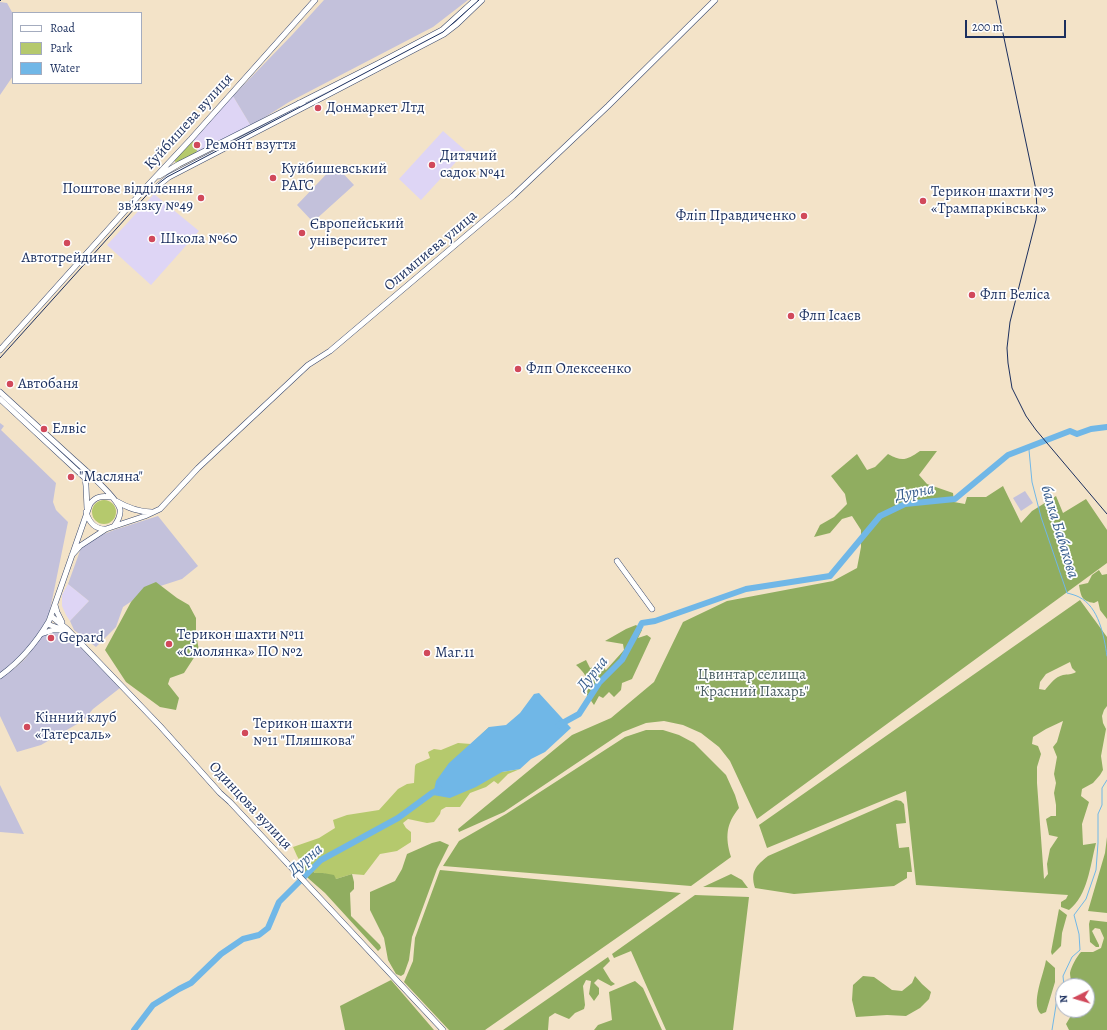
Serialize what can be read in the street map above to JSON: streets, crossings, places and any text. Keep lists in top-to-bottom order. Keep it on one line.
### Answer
{"streets":{"main road":["Куйбишева вулиця","Олимпиева улица","Одинцова вулиця"]},"water":["Дурна","балка Бабакова"],"parks":["Цвинтар селища \"Красний Пахарь\""],"places":["Донмаркет Лтд","Ремонт взуття","Дитячий садок №41","Куйбишевський РАГС","Поштове відділення зв'язку №49","Терикон шахти №3 «Трампарківська»","Фліп Правдиченко","Європейський університет","Школа №60","Автотрейдинг","Флп Веліса","Флп Ісаєв","Флп Олексеенко","Автобаня","Елвіс","\"Масляна\"","Gepard","Терикон шахти №11 «Смолянка» ПО №2","Маг.11","Кінний клуб «Татерсаль»","Терикон шахти №11 \"Пляшкова\""],"legend":["Road","Park","Water"],"scale_bar":"200 m","north":"left"}
